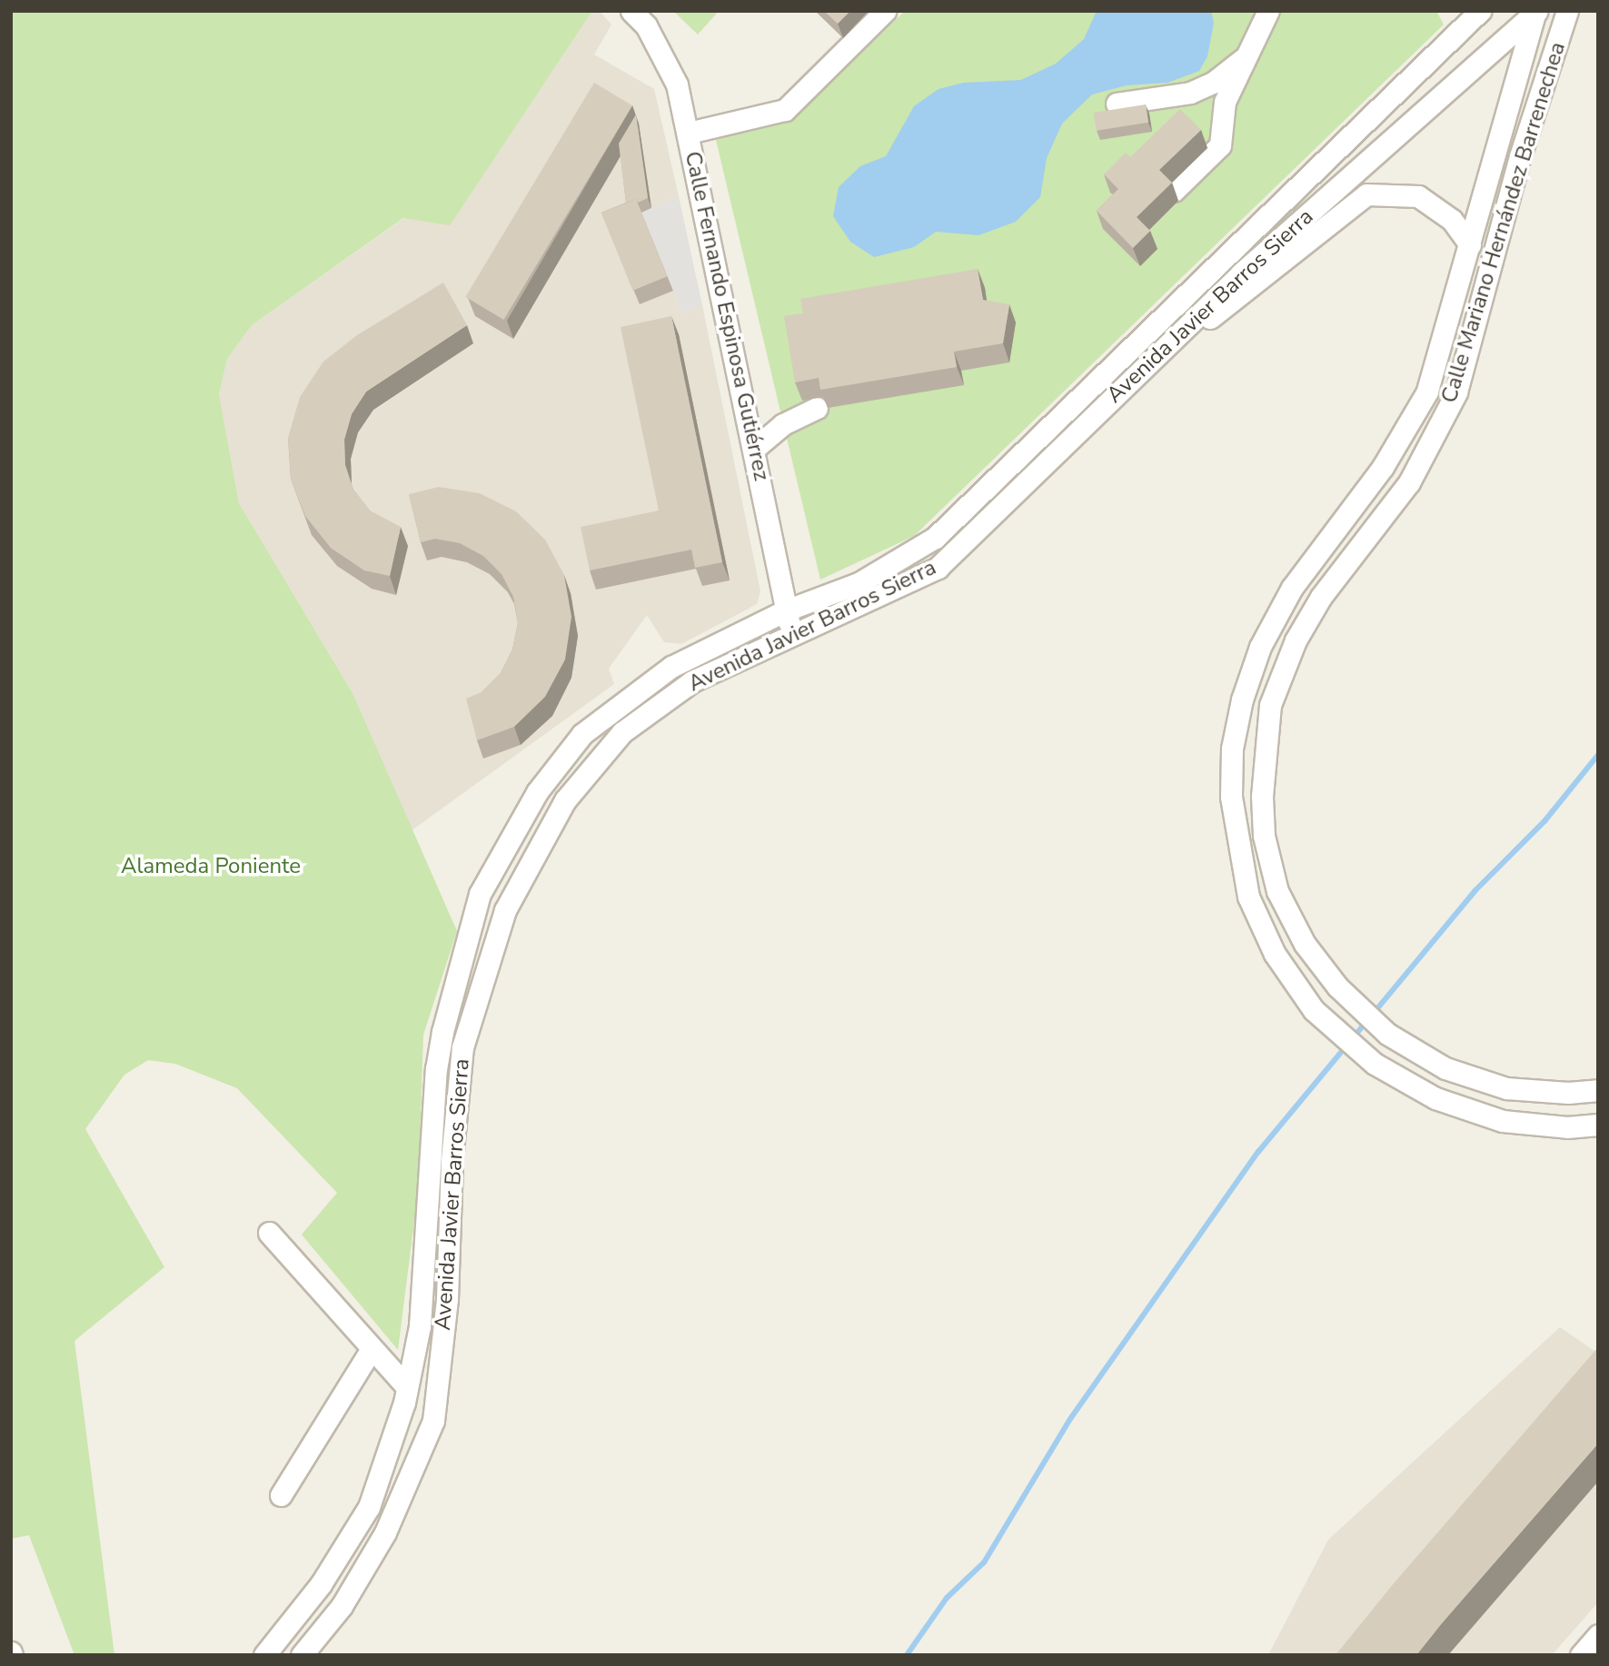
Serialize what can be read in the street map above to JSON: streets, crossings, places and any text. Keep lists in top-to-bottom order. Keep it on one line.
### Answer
{"streets":{"street":["Calle Mariano Hernández Barrenechea","Avenida Javier Barros Sierra","Calle Fernando Espinosa Gutiérrez"]},"crossings":[["Calle Mariano Hernández Barrenechea","Avenida Javier Barros Sierra"],["Avenida Javier Barros Sierra","Calle Fernando Espinosa Gutiérrez"]],"parks":["Alameda Poniente"]}
